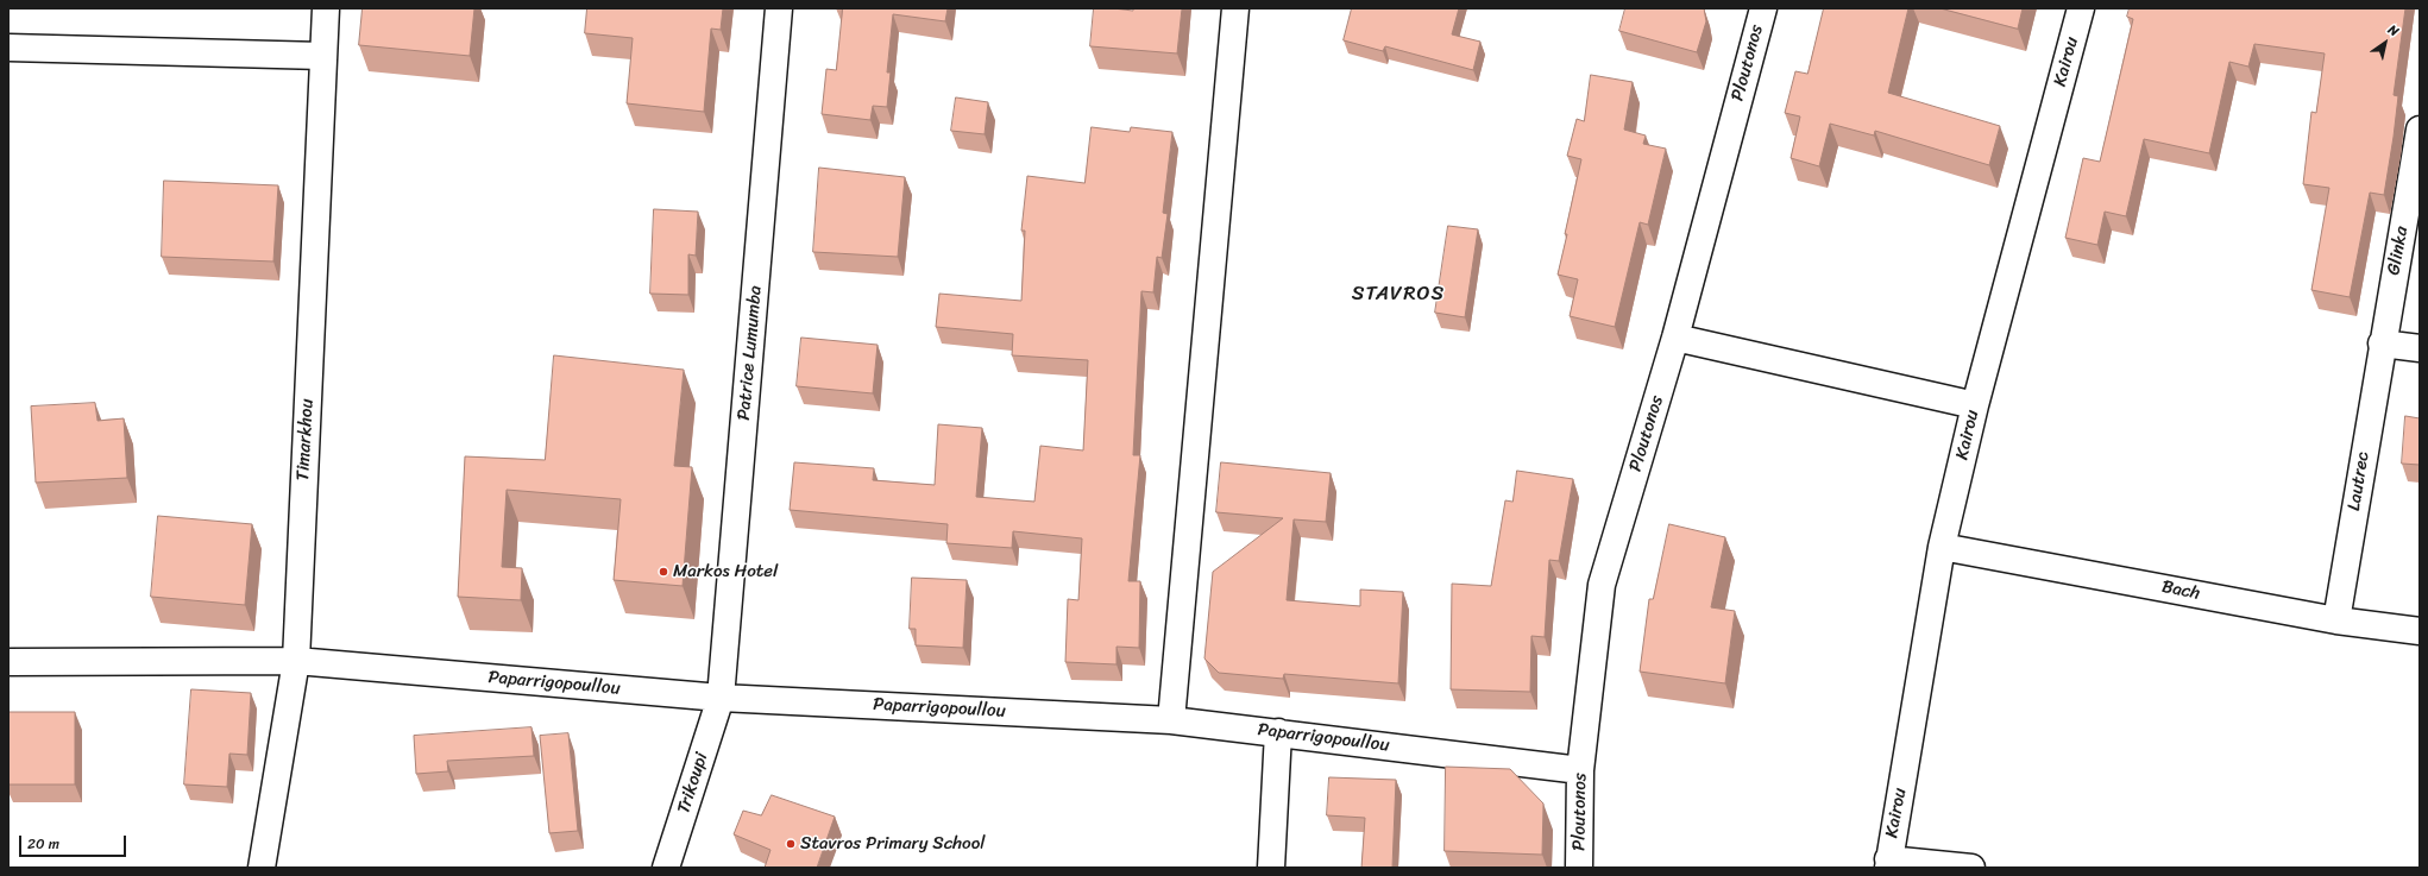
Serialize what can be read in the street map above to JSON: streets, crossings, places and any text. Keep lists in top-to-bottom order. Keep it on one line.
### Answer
{"streets":{"street":["Kairou","Ploutonos","Glinka","Patrice Lumumba","Timarkhou","Lautrec","Bach","Paparrigopoullou","Trikoupi"]},"crossings":[["Kairou","Bach"],["Ploutonos","Paparrigopoullou"],["Glinka","Lautrec"],["Patrice Lumumba","Paparrigopoullou"],["Patrice Lumumba","Trikoupi"],["Timarkhou","Paparrigopoullou"],["Lautrec","Bach"],["Paparrigopoullou","Trikoupi"]],"districts":["STAVROS"],"places":["Markos Hotel","Stavros Primary School"],"scale_bar":"20 m","north":"top right"}
